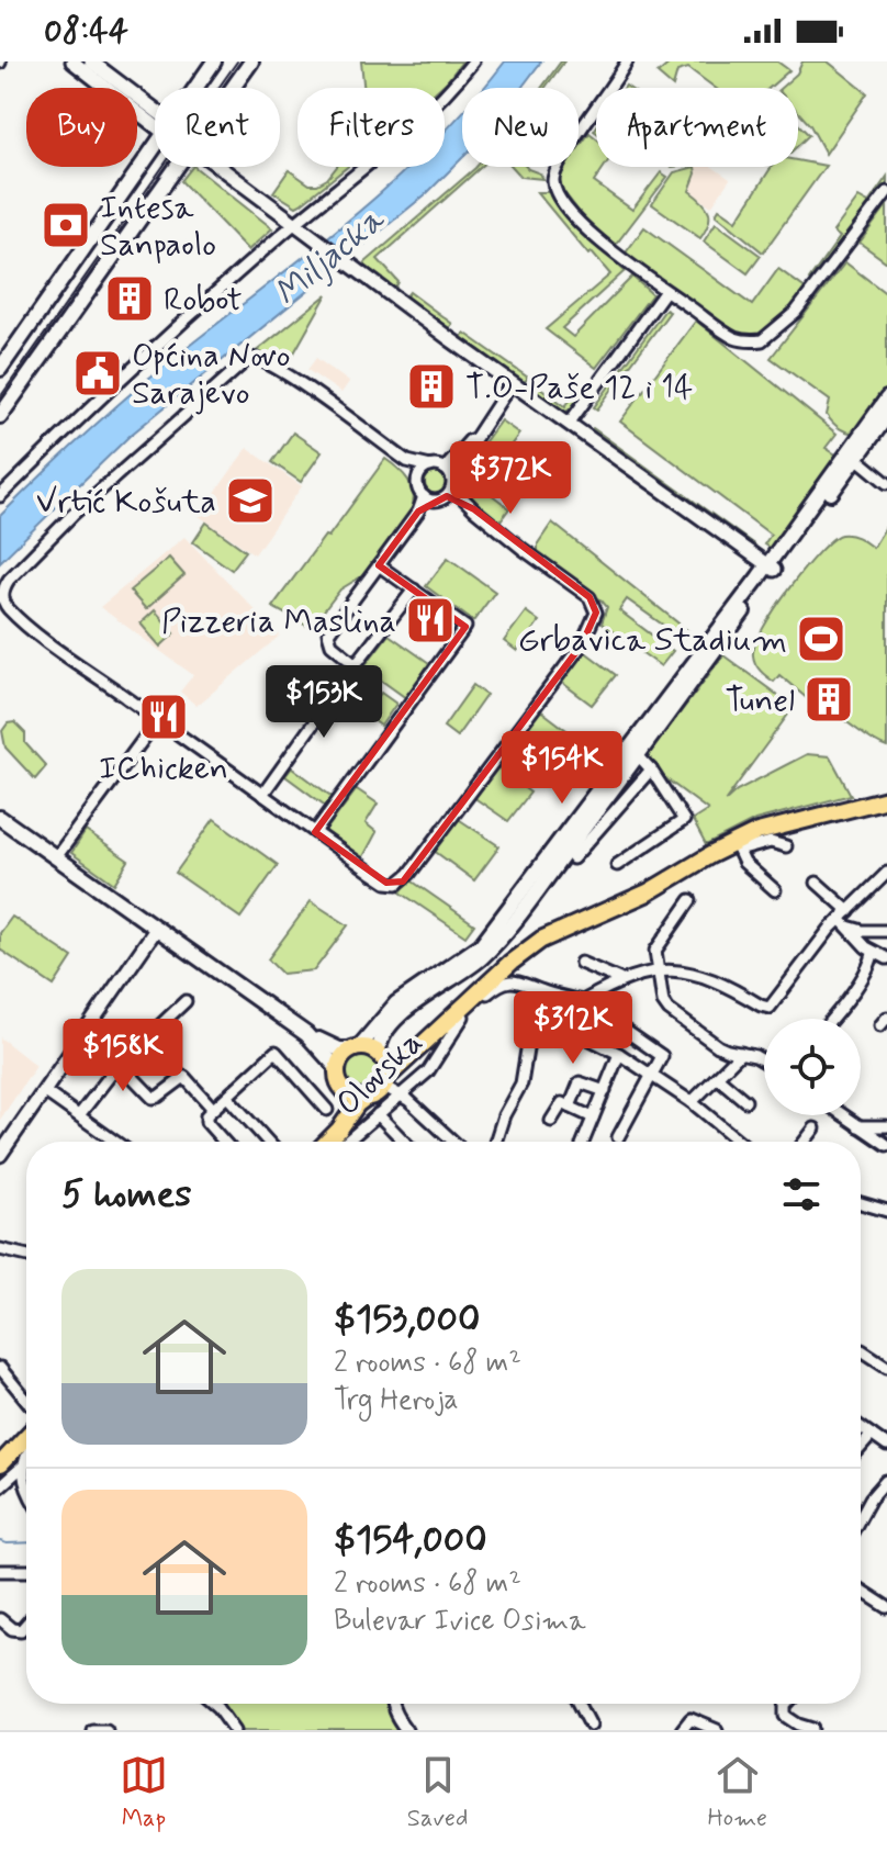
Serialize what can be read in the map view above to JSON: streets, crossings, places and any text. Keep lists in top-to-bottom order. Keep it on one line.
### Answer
{"streets":{"street":["Olovska"]},"water":["Miljacka"],"places":{"bank":["Intesa Sanpaolo"],"building":["Robot","T.O-Paše 12 i 14","Tunel"],"public building":["Općina Novo Sarajevo"],"school or university":["Vrtić Košuta"],"restaurant":["Pizzeria Maslina","IChicken"],"sports":["Grbavica Stadium"]},"page":{"status":"08:44","chip":["Buy","Rent","Filters","New","Apartment"],"price":["$372K","$153K","$154K","$312K","$158K"],"heading":"5 homes","list":[{"name":"$153,000","note":"2 rooms · 68 m² · Trg Heroja"},{"name":"$154,000","note":"2 rooms · 68 m² · Bulevar Ivice Osima"}],"tabs":["Map","Saved","Home"]}}
